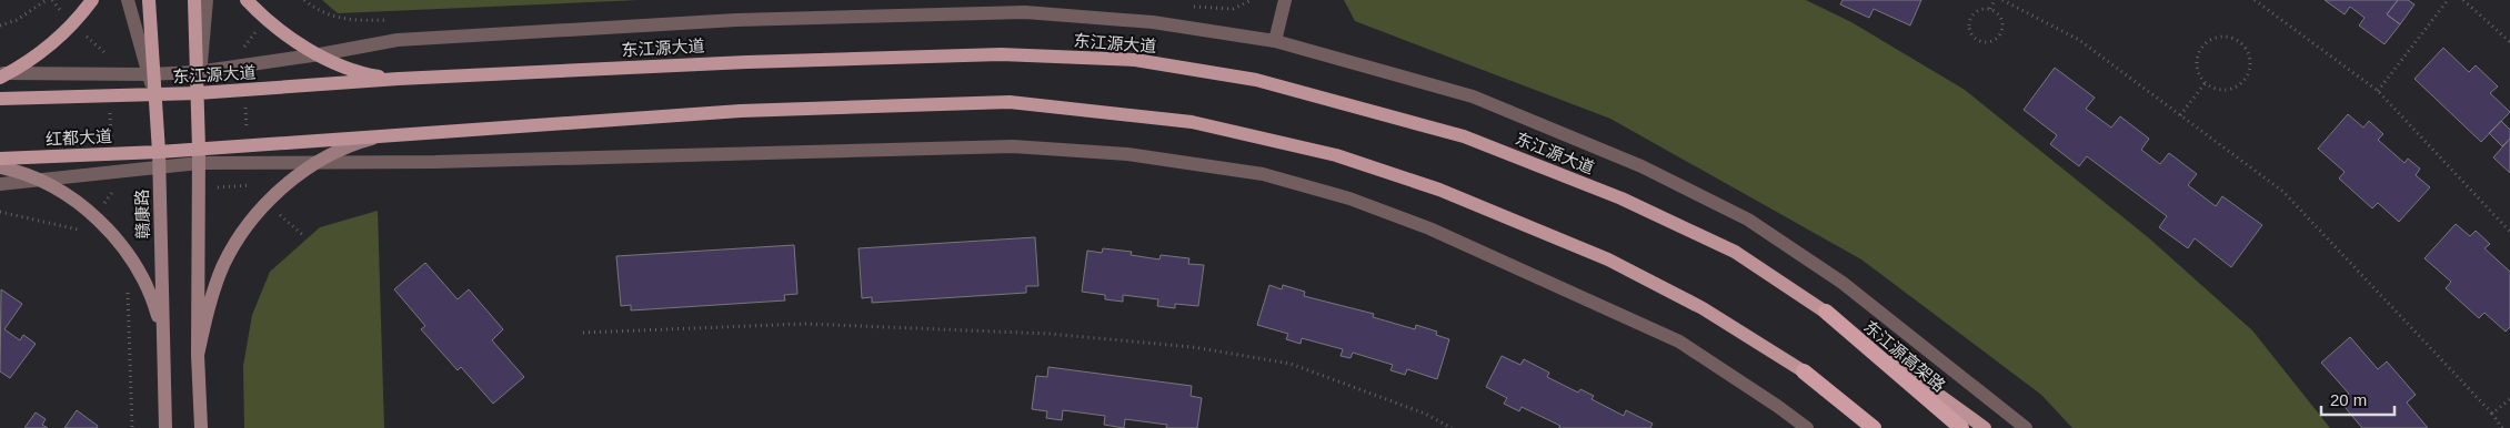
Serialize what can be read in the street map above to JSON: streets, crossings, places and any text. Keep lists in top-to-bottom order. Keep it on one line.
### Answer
{"streets":{"highway":["东江源高架路"],"main road":["东江源大道","红都大道","赣康路"]},"crossings":[["东江源大道","赣康路"],["东江源大道","东江源高架路"],["红都大道","赣康路"]],"scale_bar":"20 m"}
